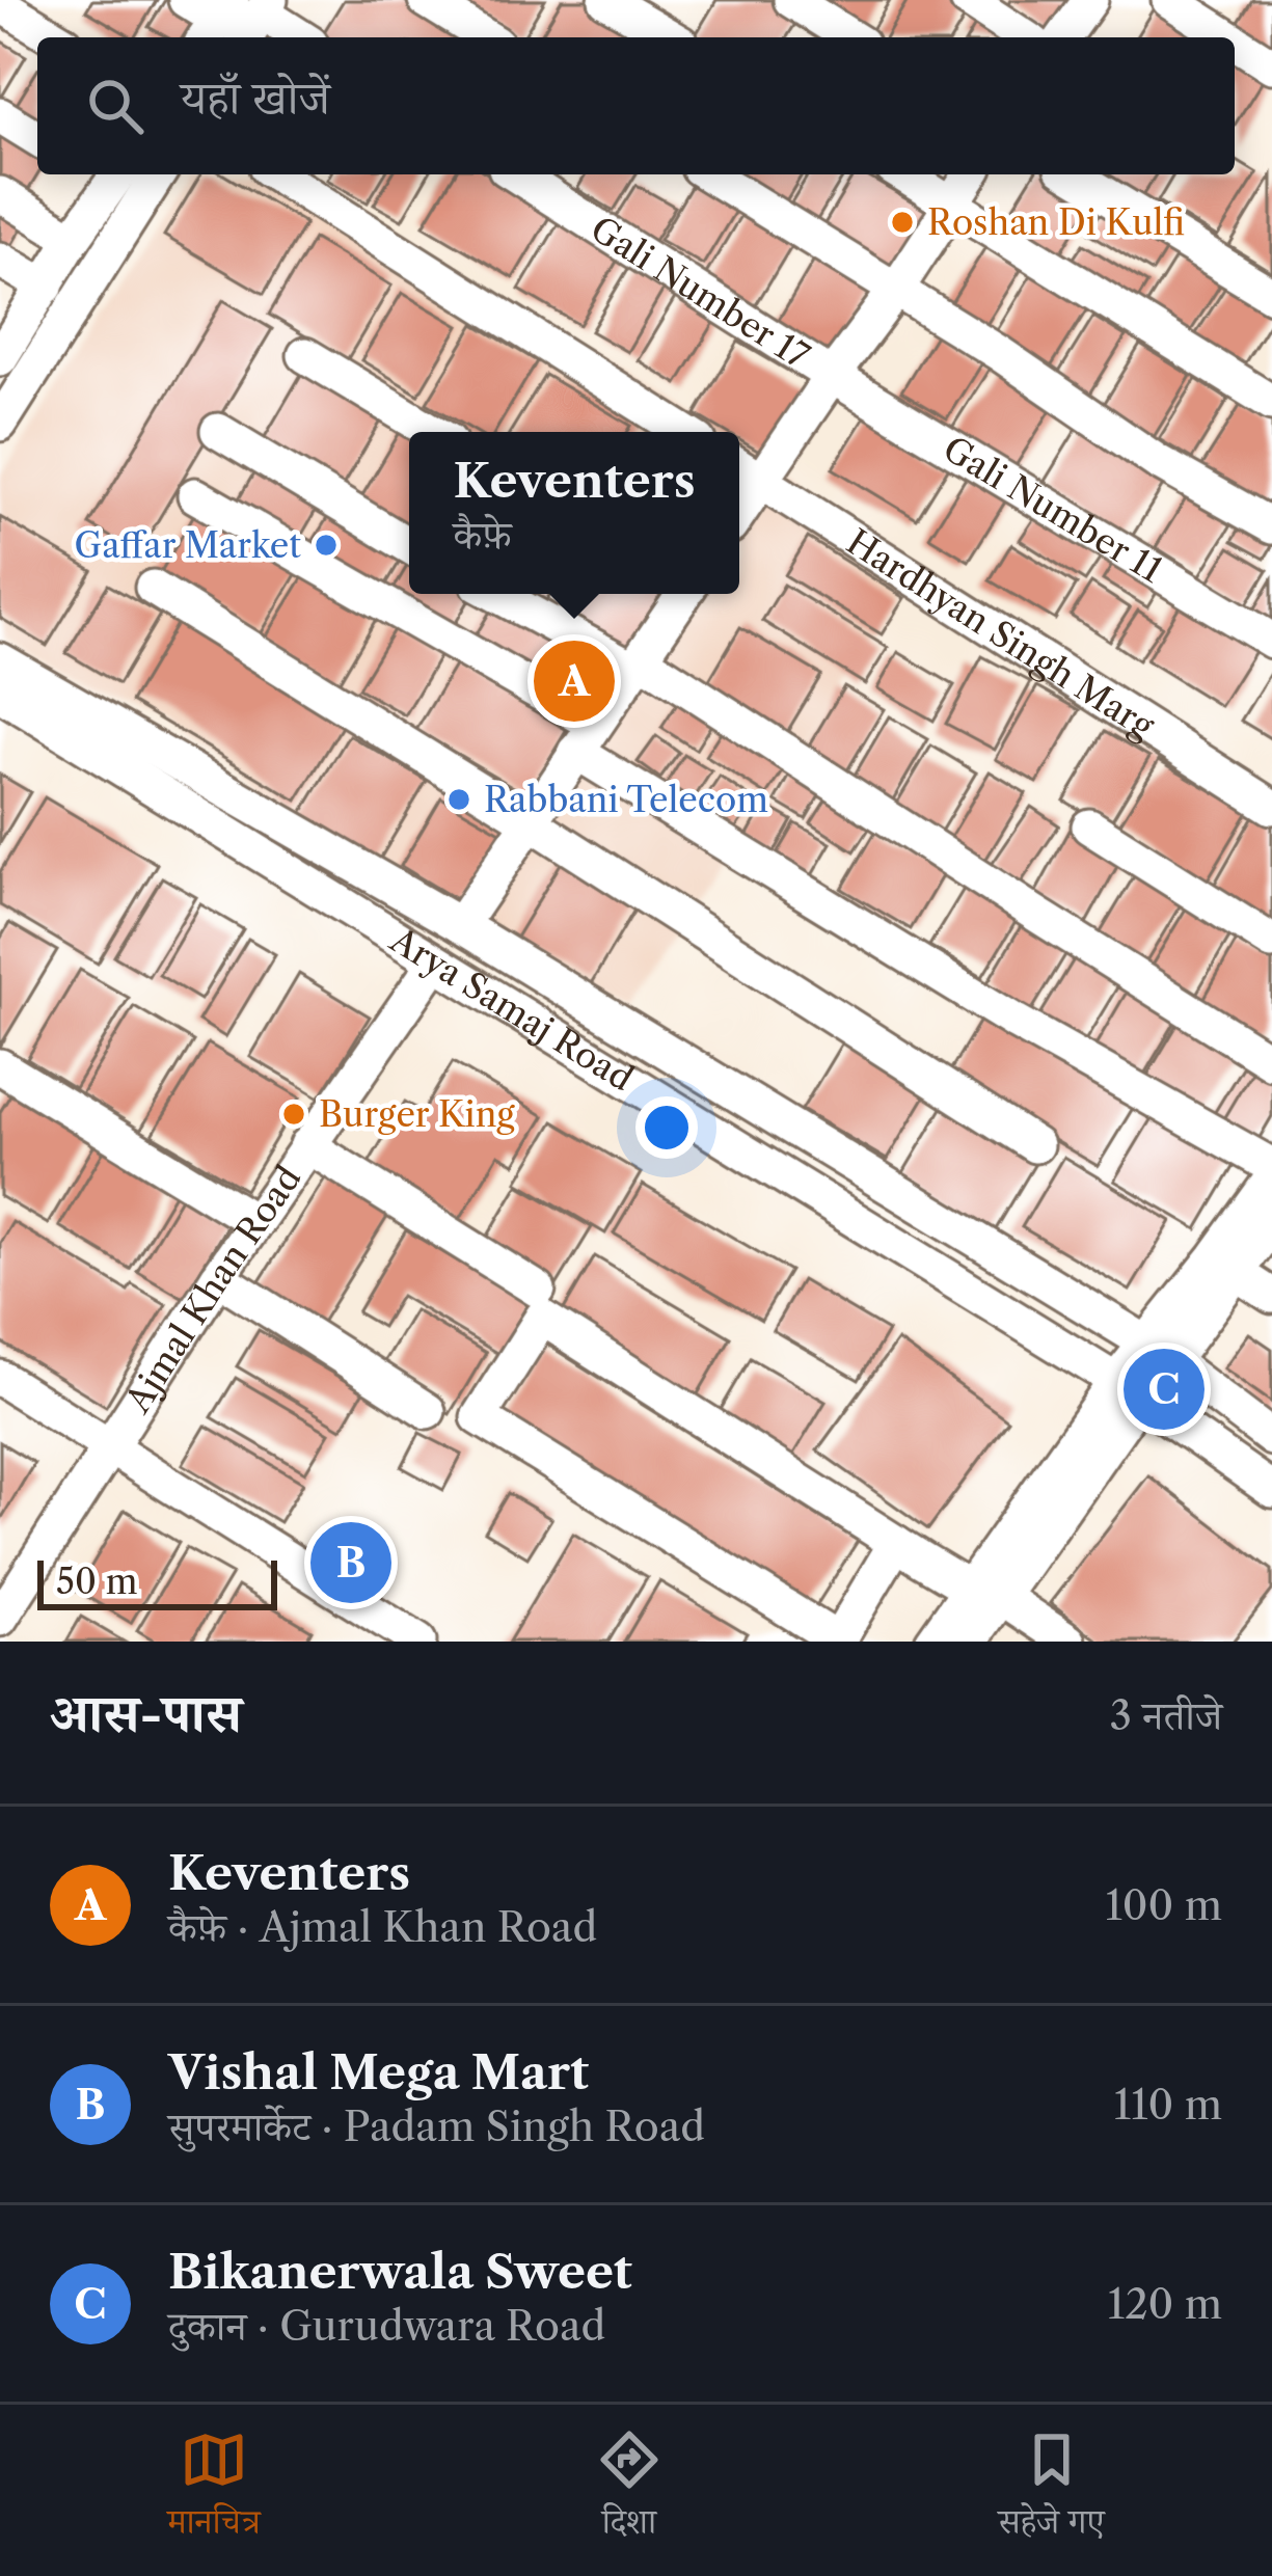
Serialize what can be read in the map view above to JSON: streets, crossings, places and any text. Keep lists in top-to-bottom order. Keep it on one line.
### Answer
{"streets":{"street":["Gali Number 17","Gali Number 11","Hardhyan Singh Marg","Arya Samaj Road","Ajmal Khan Road"]},"crossings":[["Gali Number 17","Gali Number 11"],["Arya Samaj Road","Ajmal Khan Road"]],"places":["Roshan Di Kulfi","Gaffar Market","Rabbani Telecom","Burger King"],"scale_bar":"50 m","page":{"search":"यहाँ खोजें","popup":["Keventers","कैफ़े"],"pins":["A","C","B"],"scale":"50 m","heading":["आस-पास","3 नतीजे"],"list":[{"mark":"A","name":"Keventers","note":"कैफ़े · Ajmal Khan Road","value":"100 m"},{"mark":"B","name":"Vishal Mega Mart","note":"सुपरमार्केट · Padam Singh Road","value":"110 m"},{"mark":"C","name":"Bikanerwala Sweet","note":"दुकान · Gurudwara Road","value":"120 m"}],"nav":["मानचित्र","दिशा","सहेजे गए"]}}
